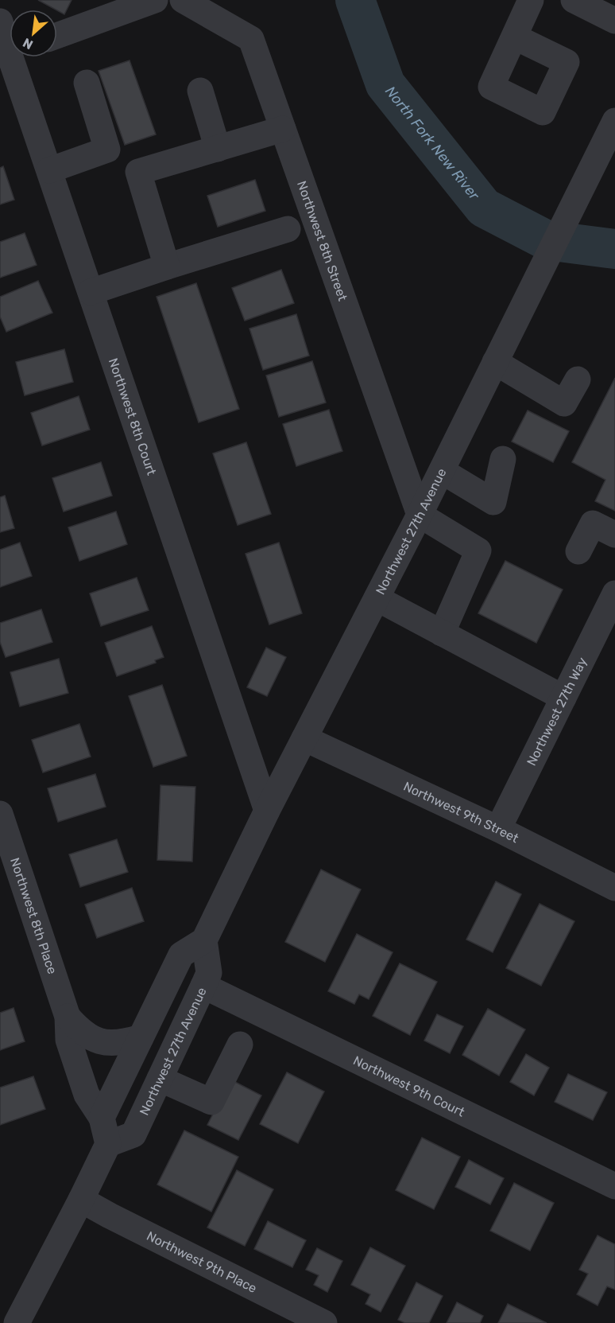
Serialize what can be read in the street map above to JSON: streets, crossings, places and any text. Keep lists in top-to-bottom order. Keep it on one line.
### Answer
{"streets":{"street":["Northwest 8th Street","Northwest 8th Court","Northwest 27th Avenue","Northwest 27th Way","Northwest 9th Street","Northwest 8th Place","Northwest 9th Court","Northwest 9th Place"]},"crossings":[["Northwest 8th Street","Northwest 27th Avenue"],["Northwest 8th Court","Northwest 27th Avenue"],["Northwest 27th Avenue","Northwest 9th Street"],["Northwest 27th Avenue","Northwest 9th Court"],["Northwest 27th Way","Northwest 9th Street"]],"water":["North Fork New River"],"north":"bottom left"}
